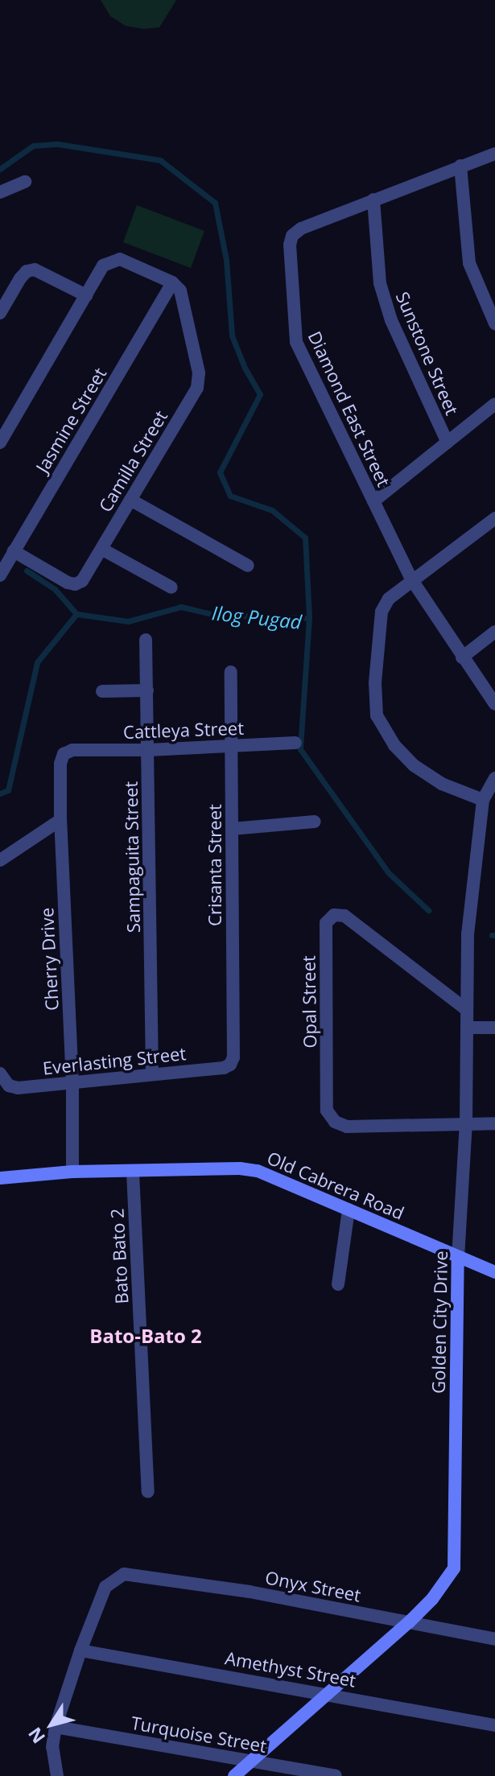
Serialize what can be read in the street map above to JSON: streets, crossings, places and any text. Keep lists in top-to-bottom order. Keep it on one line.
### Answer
{"streets":{"street":["Sunstone Street","Diamond East Street","Jasmine Street","Camilla Street","Cattleya Street","Sampaguita Street","Crisanta Street","Cherry Drive","Opal Street","Everlasting Street","Old Cabrera Road","Bato Bato 2","Golden City Drive","Onyx Street","Amethyst Street","Turquoise Street"]},"crossings":[["Sunstone Street","Diamond East Street"],["Jasmine Street","Camilla Street"],["Cattleya Street","Sampaguita Street"],["Cattleya Street","Crisanta Street"],["Cattleya Street","Cherry Drive"],["Sampaguita Street","Everlasting Street"],["Crisanta Street","Everlasting Street"],["Cherry Drive","Everlasting Street"],["Cherry Drive","Old Cabrera Road"],["Opal Street","Golden City Drive"],["Old Cabrera Road","Bato Bato 2"],["Old Cabrera Road","Golden City Drive"],["Golden City Drive","Onyx Street"],["Golden City Drive","Amethyst Street"],["Golden City Drive","Turquoise Street"],["Onyx Street","Amethyst Street"]],"districts":["Bato-Bato 2"],"water":["Ilog Pugad"],"north":"bottom left"}
